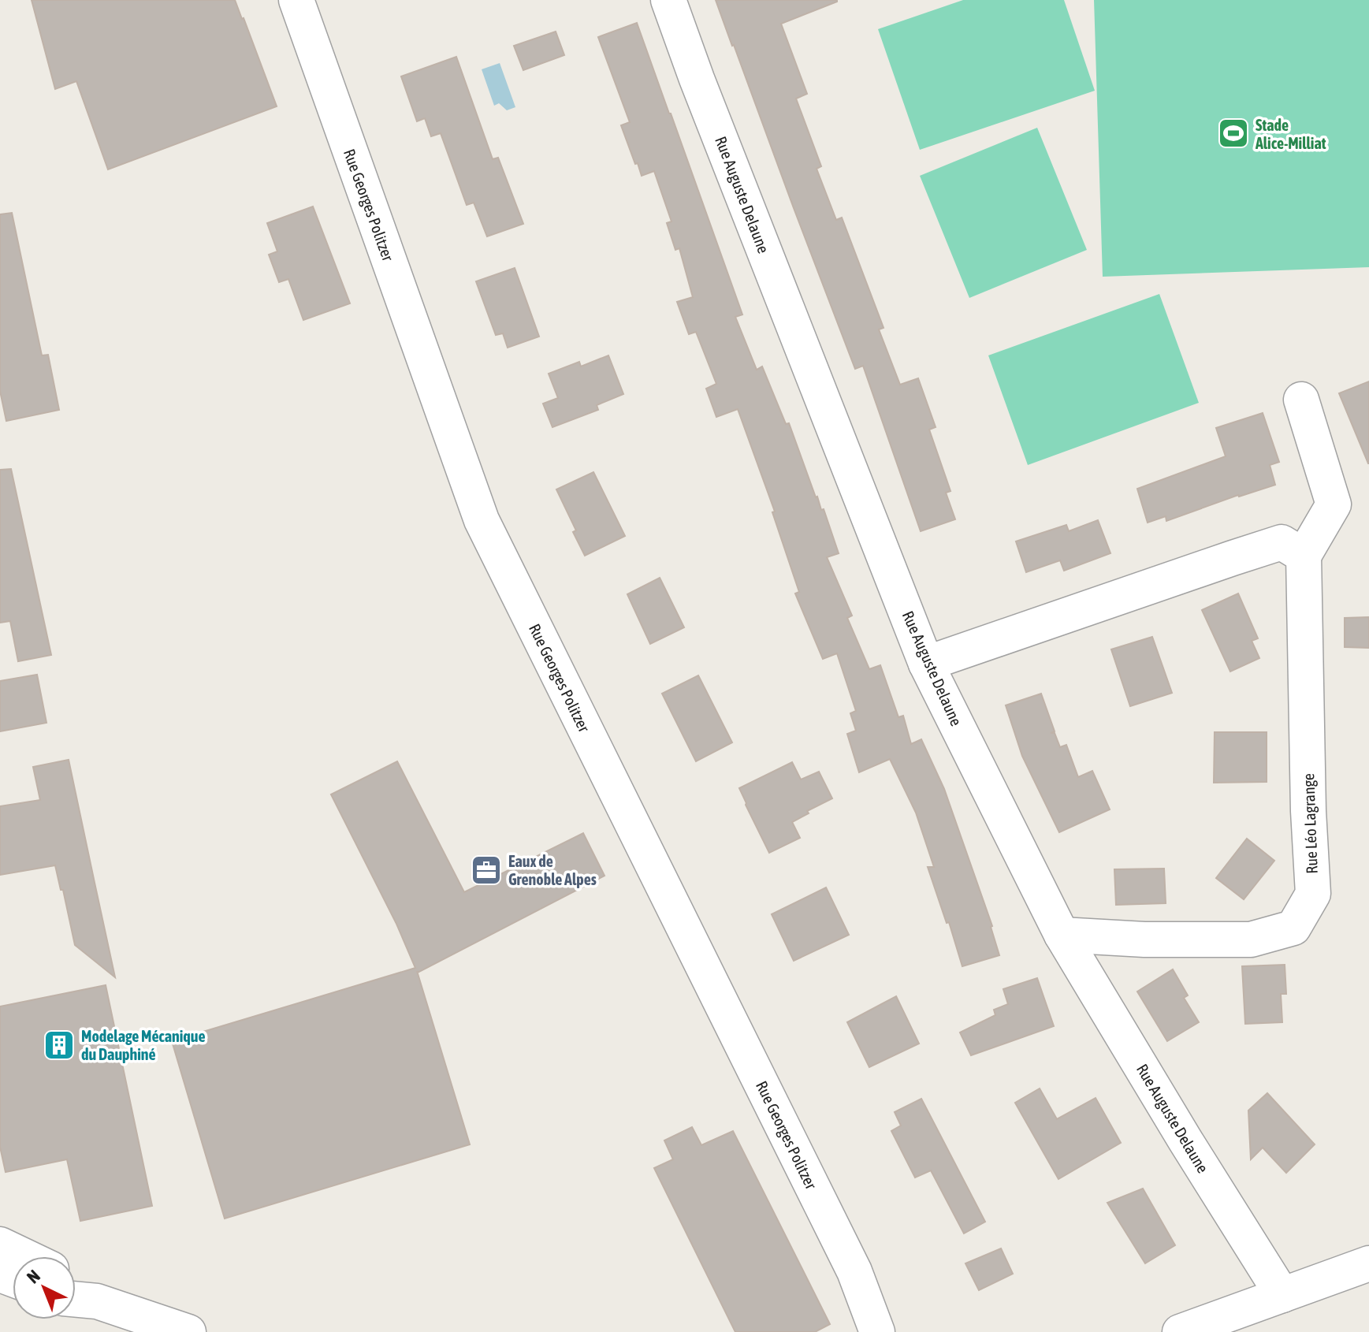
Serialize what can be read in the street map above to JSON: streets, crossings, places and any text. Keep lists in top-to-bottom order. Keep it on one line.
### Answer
{"streets":{"street":["Rue Auguste Delaune","Rue Georges Politzer","Rue Léo Lagrange"]},"crossings":[["Rue Auguste Delaune","Rue Léo Lagrange"]],"places":{"sports":["Stade Alice-Milliat"],"office":["Eaux de Grenoble Alpes"],"building":["Modelage Mécanique du Dauphiné"]},"north":"top left"}
